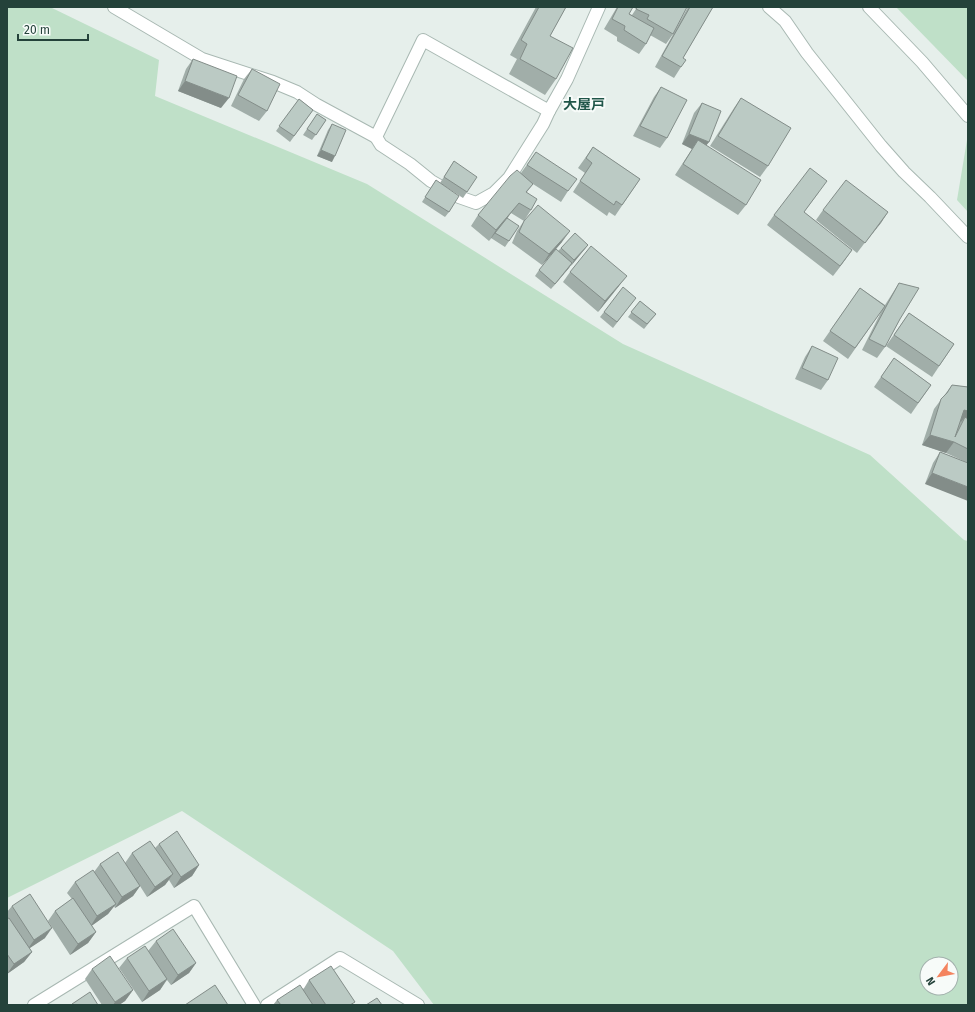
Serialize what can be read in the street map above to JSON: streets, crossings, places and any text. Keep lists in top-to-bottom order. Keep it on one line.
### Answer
{"districts":["大屋戸"],"scale_bar":"20 m","north":"bottom left"}
